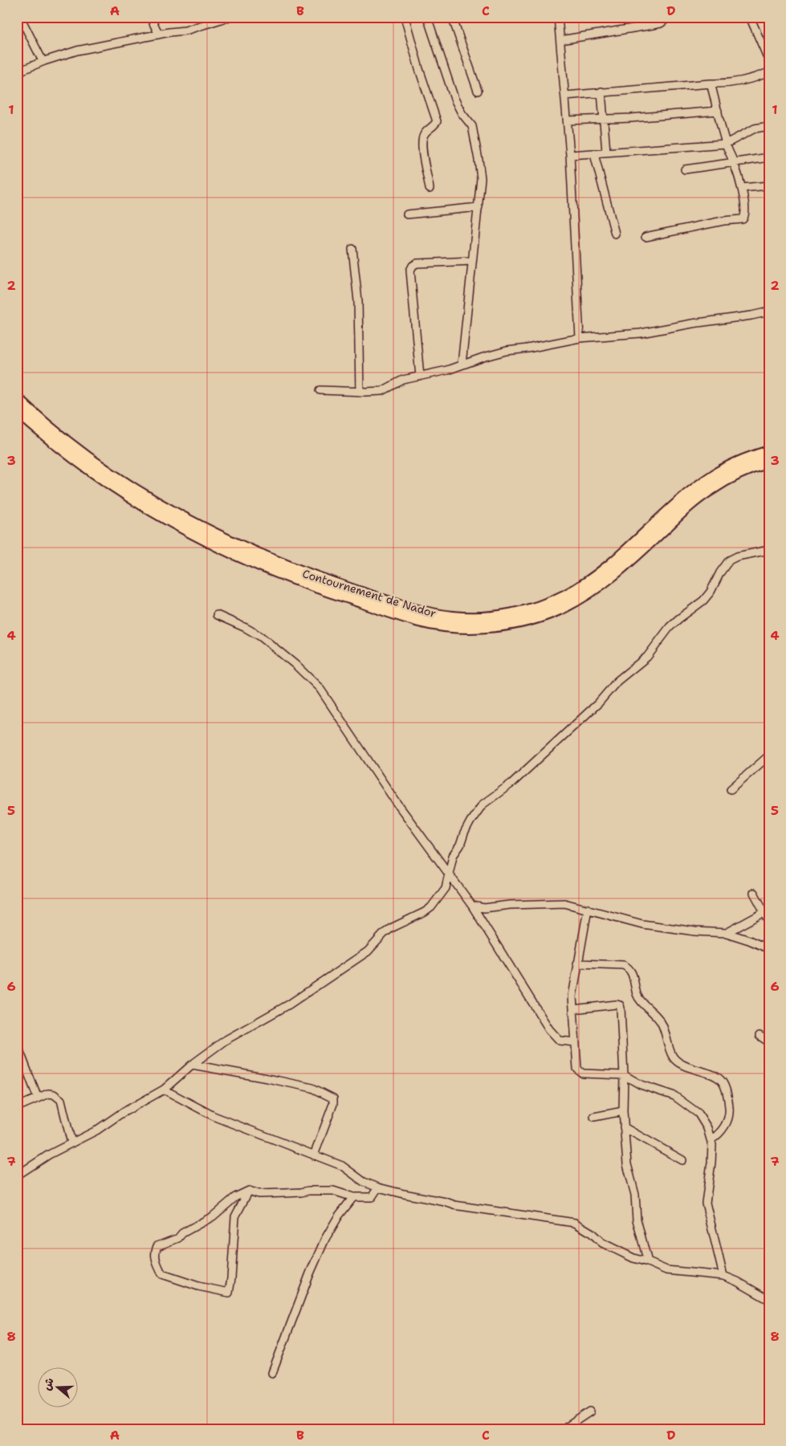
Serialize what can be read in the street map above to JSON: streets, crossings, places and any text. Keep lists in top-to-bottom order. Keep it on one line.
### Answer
{"streets":{"highway":["Contournement de Nador"]},"north":"left","grid":{"columns":["A","B","C","D"],"rows":["1","2","3","4","5","6","7","8"]}}
